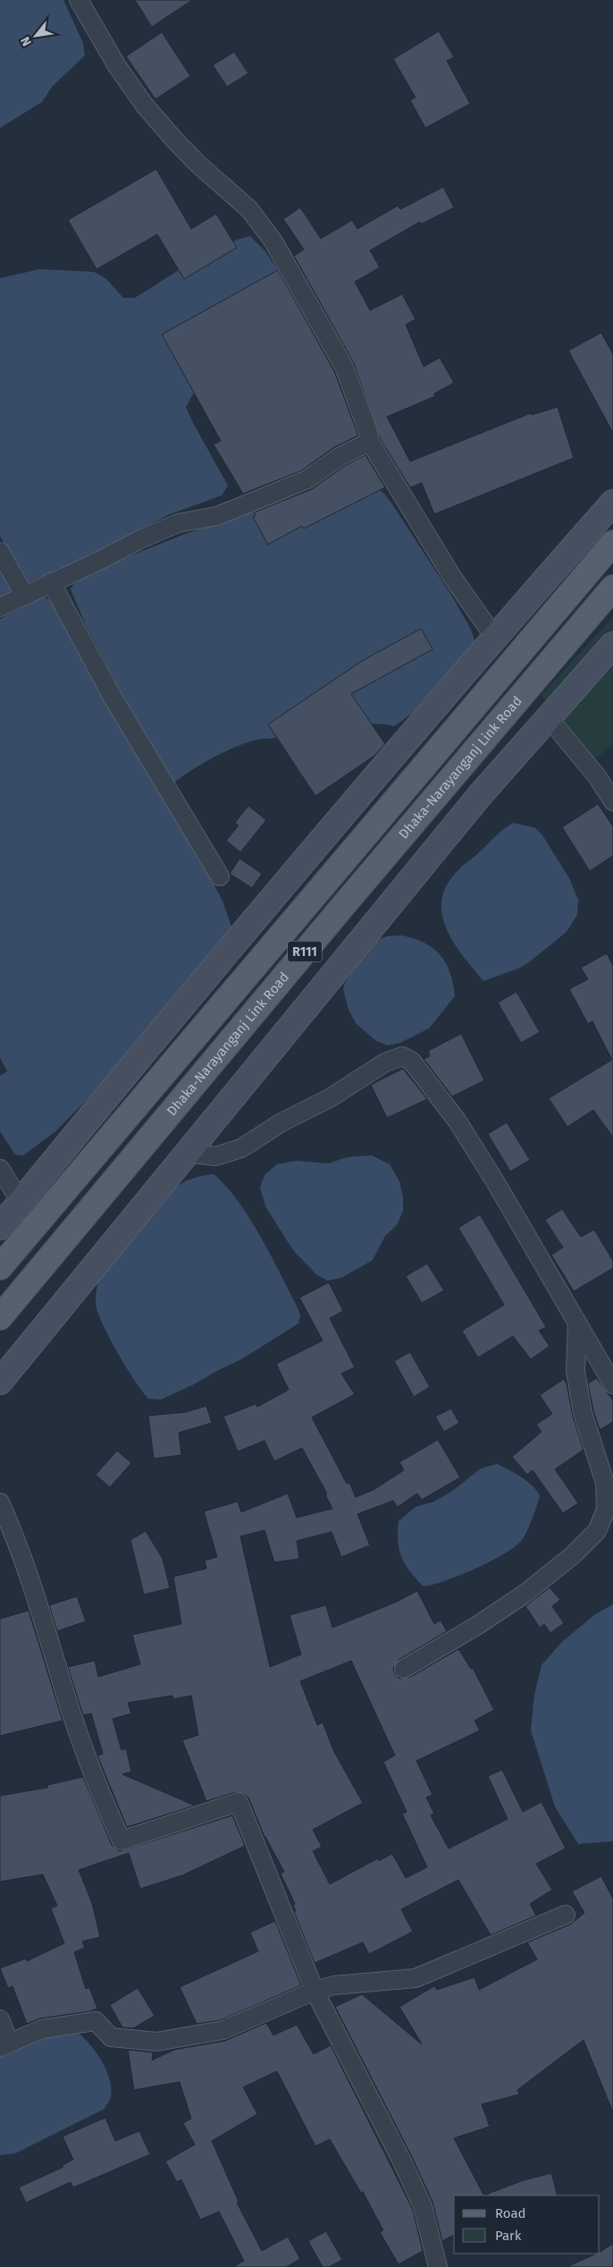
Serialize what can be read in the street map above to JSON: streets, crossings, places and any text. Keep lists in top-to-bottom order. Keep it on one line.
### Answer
{"streets":{"main road":["Dhaka-Narayanganj Link Road","R111"]},"legend":["Road","Park"],"north":"bottom left"}
